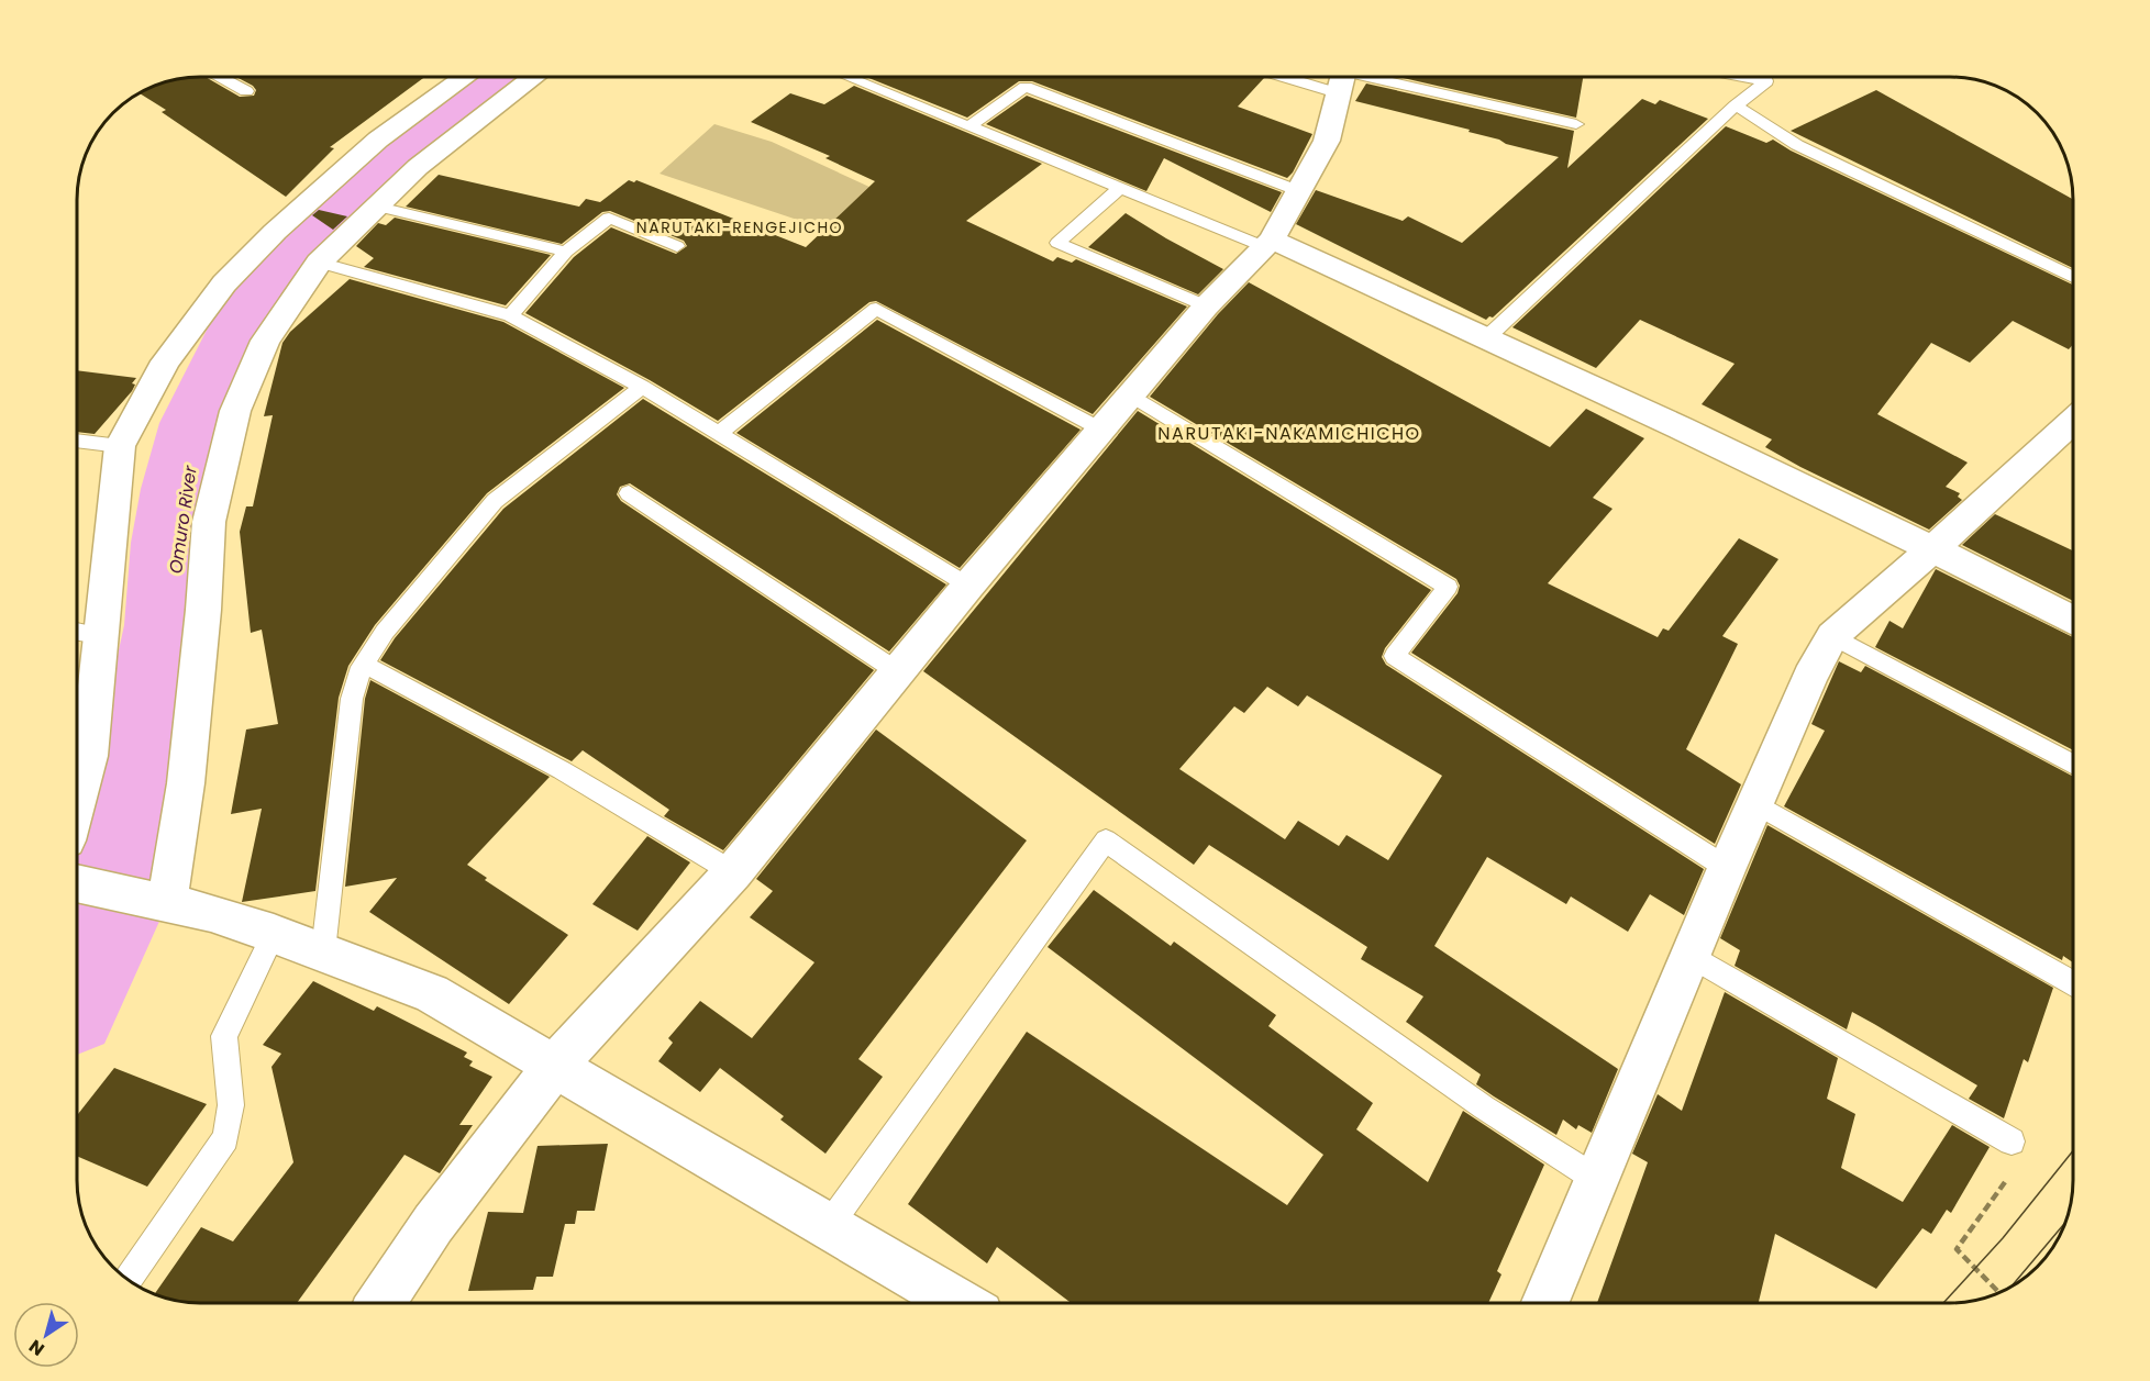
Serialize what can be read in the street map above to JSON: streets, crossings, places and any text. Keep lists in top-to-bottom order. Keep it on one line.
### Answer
{"districts":["NARUTAKI-RENGEJICHO","NARUTAKI-NAKAMICHICHO"],"water":["Omuro River"],"north":"bottom left"}
